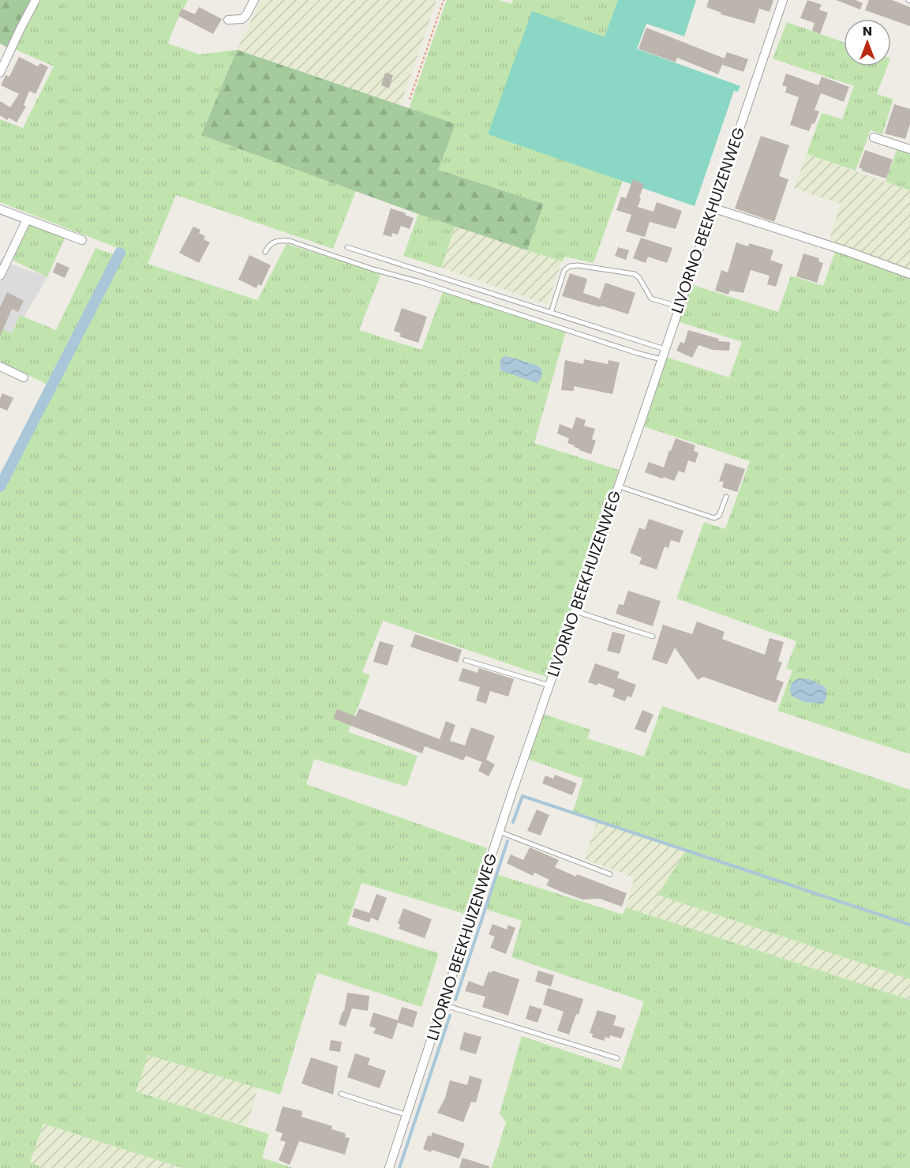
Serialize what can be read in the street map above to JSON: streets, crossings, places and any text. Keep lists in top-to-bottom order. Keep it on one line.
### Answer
{"streets":{"street":["LIVORNO BEEKHUIZENWEG"]},"north":"top"}
